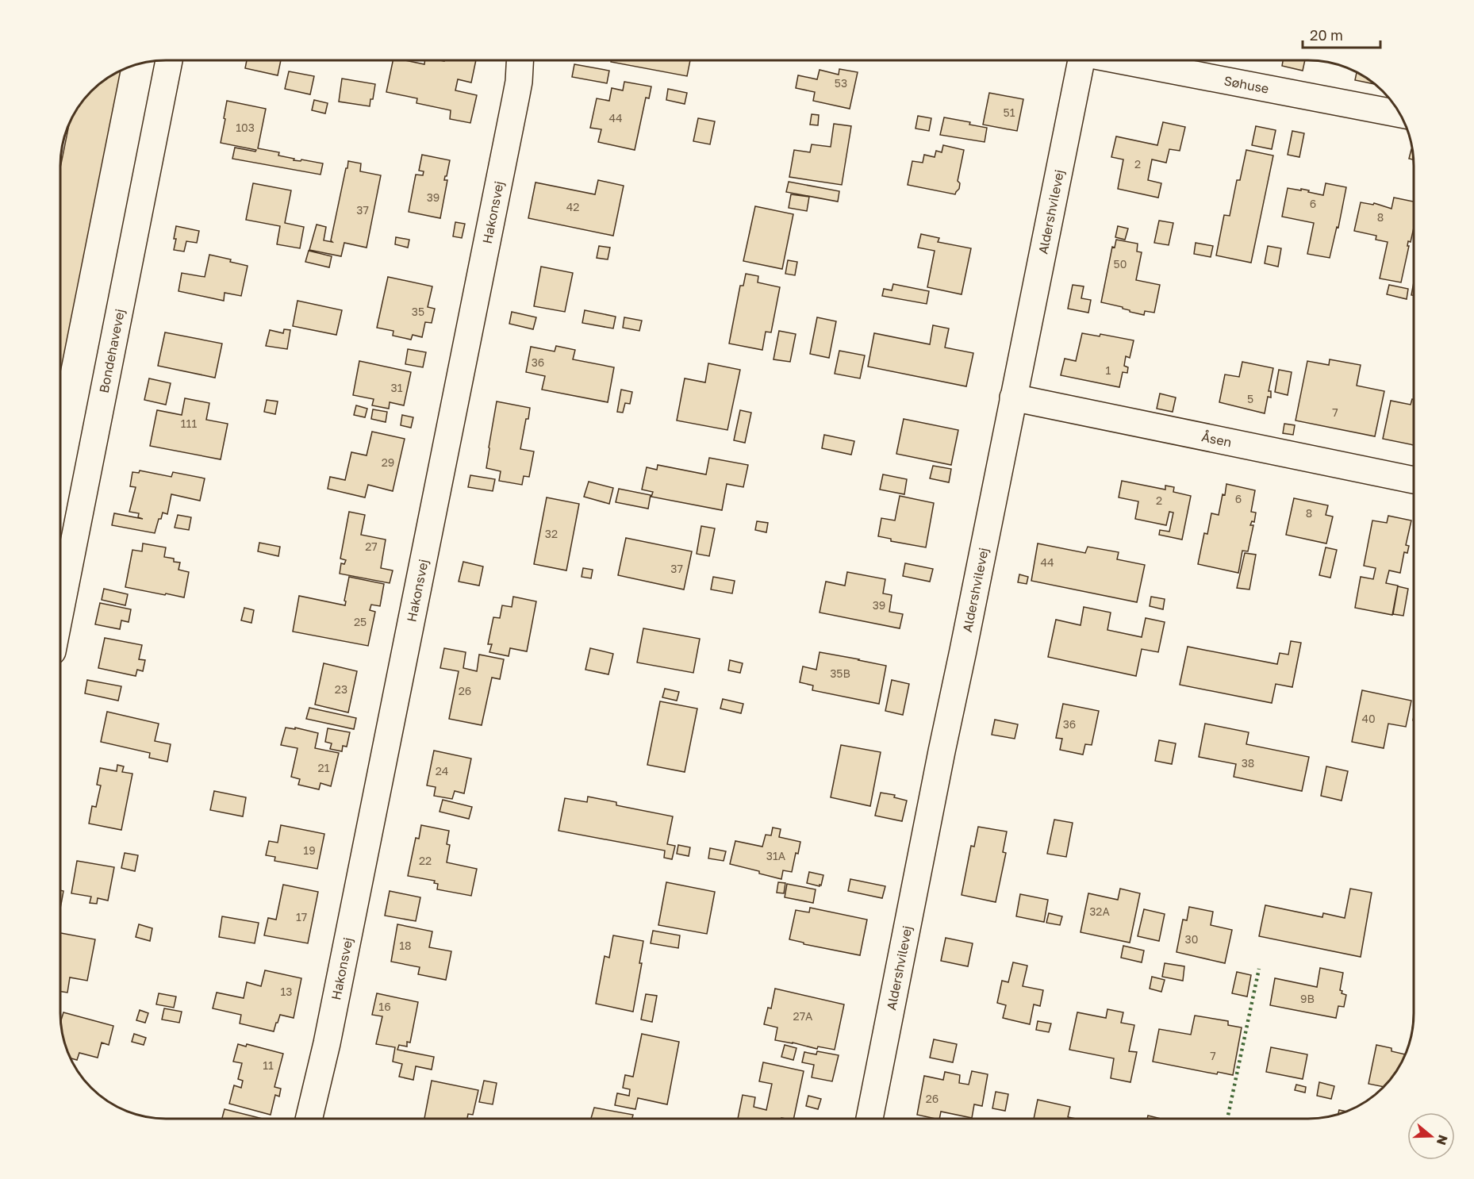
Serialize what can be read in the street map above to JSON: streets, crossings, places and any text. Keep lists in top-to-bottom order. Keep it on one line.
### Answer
{"streets":{"street":["Søhuse","Aldershvilevej","Hakonsvej","Bondehavevej","Åsen"]},"crossings":[["Aldershvilevej","Åsen"]],"house_numbers":["53","51","44","103","2","39","6","42","37","8","50","35","36","1","31","5","7","111","29","6","2","8","32","27","44","37","39","25","35B","23","26","40","36","38","21","24","19","31A","22","32A","17","30","18","13","9B","16","27A","7","11","26"],"scale_bar":"20 m","north":"right"}
